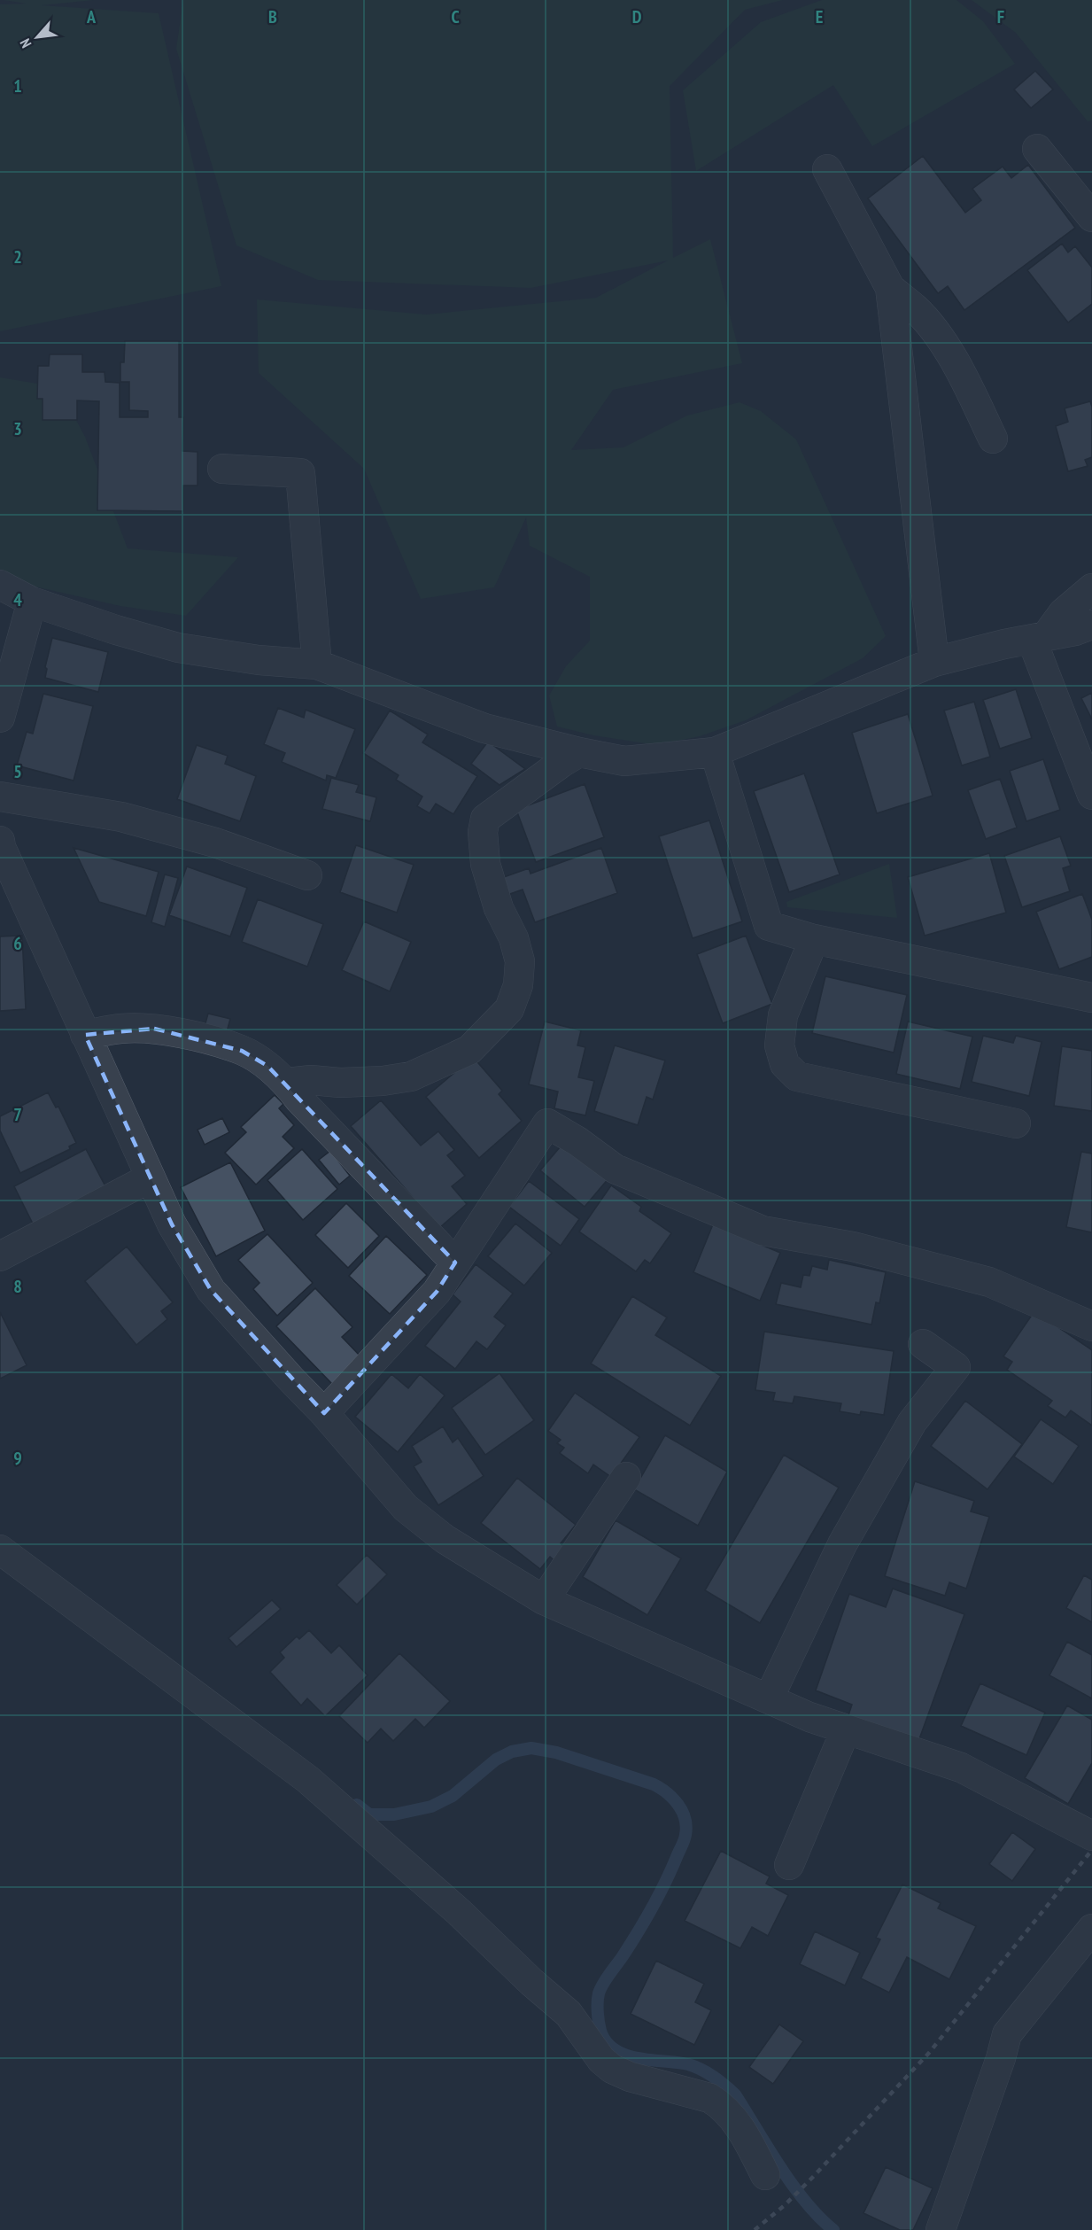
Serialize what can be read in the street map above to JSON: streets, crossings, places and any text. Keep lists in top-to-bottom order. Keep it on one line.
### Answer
{"north":"bottom left","grid":{"columns":["A","B","C","D","E","F"],"rows":["1","2","3","4","5","6","7","8","9"]}}
